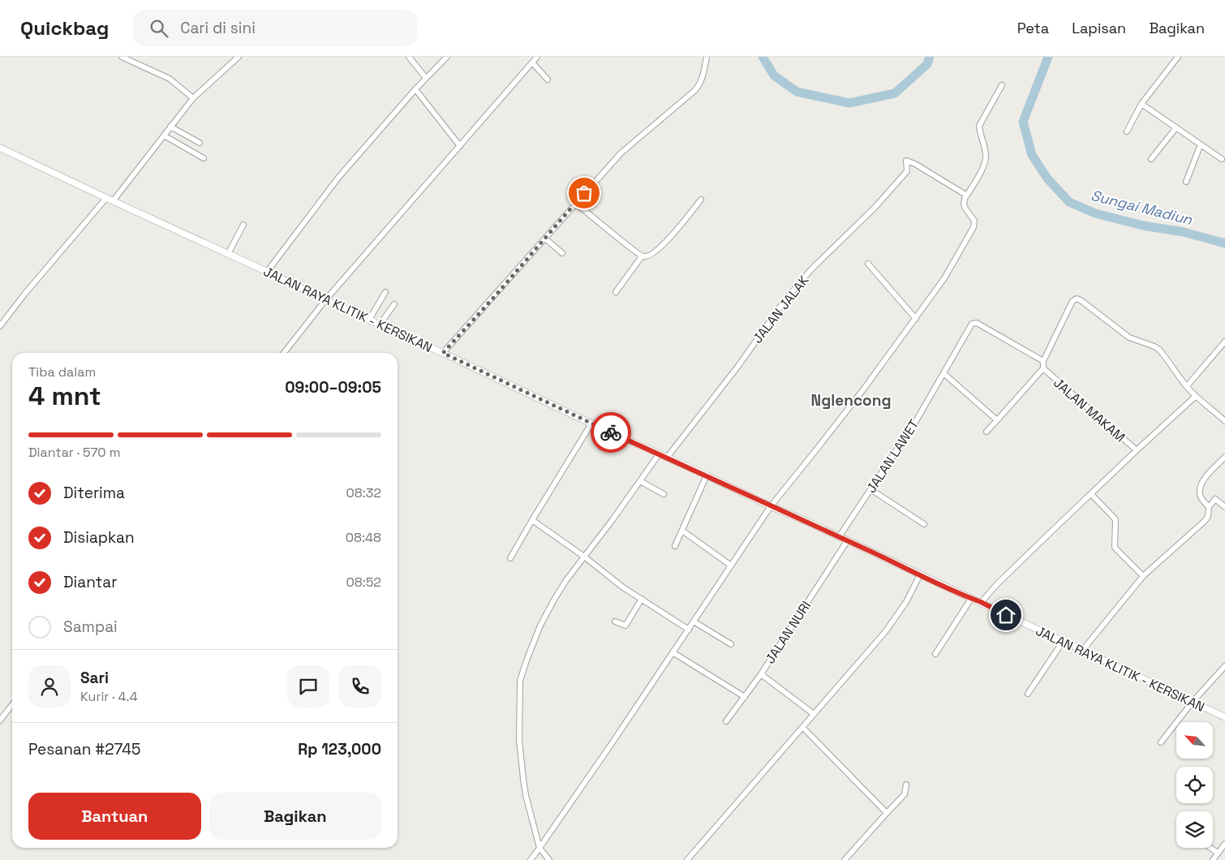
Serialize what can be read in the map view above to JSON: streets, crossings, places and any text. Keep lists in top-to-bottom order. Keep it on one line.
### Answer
{"streets":{"street":["JALAN RAYA KLITIK - KERSIKAN","JALAN JALAK","JALAN MAKAM","JALAN LAWET","JALAN NURI"]},"crossings":[["JALAN RAYA KLITIK - KERSIKAN","JALAN JALAK"],["JALAN RAYA KLITIK - KERSIKAN","JALAN LAWET"],["JALAN RAYA KLITIK - KERSIKAN","JALAN NURI"]],"districts":["Nglencong"],"water":["Sungai Madiun"],"north":"top left","page":{"header":"Quickbag","search":"Cari di sini","nav":["Peta","Lapisan","Bagikan"],"heading":["4 mnt","Tiba dalam","09:00–09:05"],"panel":["Sari","Kurir · 4.4","Pesanan #2745","Rp 123,000"],"bar":"Diantar · 570 m","list":[["Diterima","08:32"],["Disiapkan","08:48"],["Diantar","08:52"],"Sampai"],"buttons":["Bantuan","Bagikan"]}}
